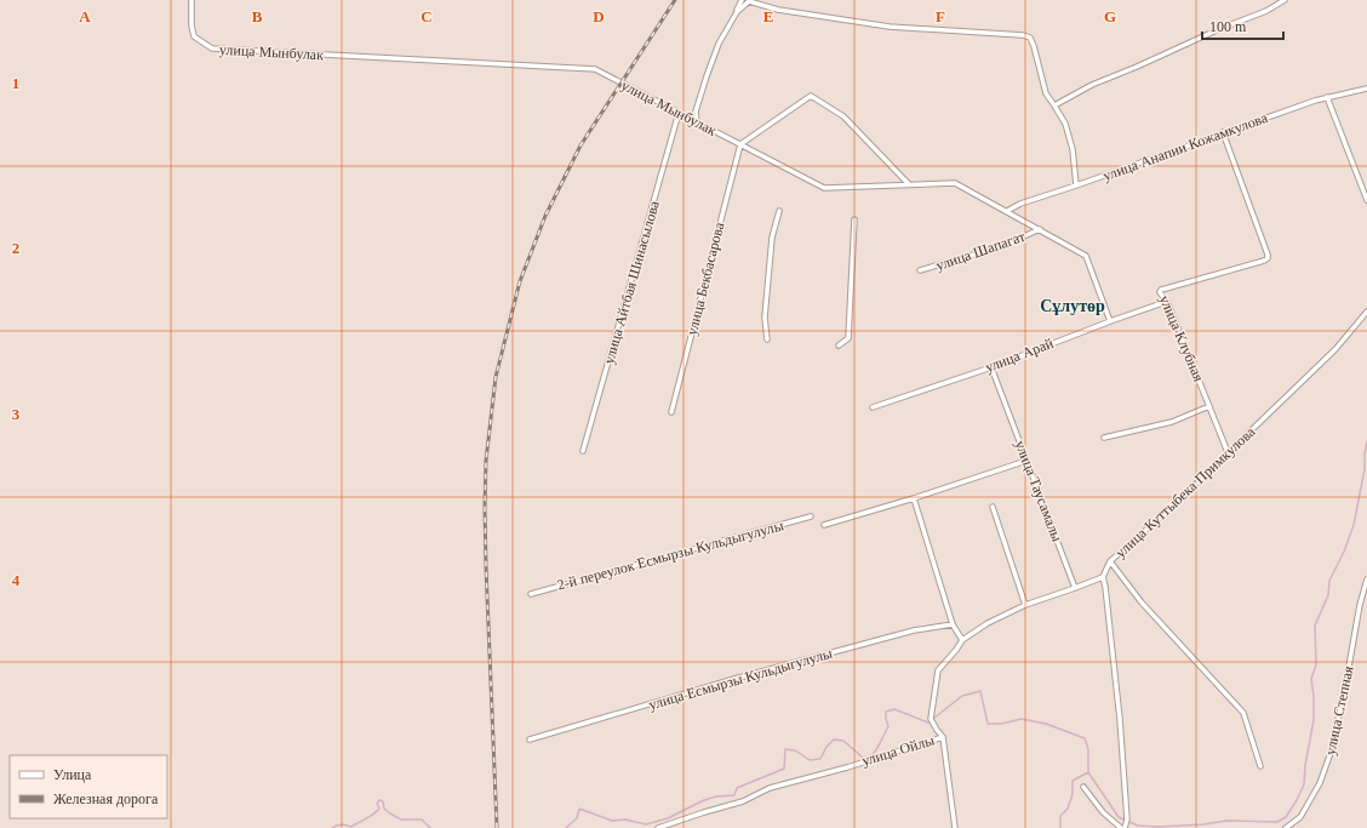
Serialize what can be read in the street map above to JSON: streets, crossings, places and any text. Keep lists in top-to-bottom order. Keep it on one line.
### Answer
{"streets":{"street":["улица Мынбулак","улица Анапии Кожамкулова","улица Шапагат","улица Бекбасарова","улица Айтбая Шинасылова","улица Клубная","улица Арай","улица Таусамалы","улица Куттыбека Примкулова","2-й переулок Есмырзы Кульдыгулулы","улица Есмырзы Кульдыгулулы","улица Степная","улица Ойлы"]},"crossings":[["улица Мынбулак","улица Анапии Кожамкулова"],["улица Мынбулак","улица Шапагат"],["улица Мынбулак","улица Бекбасарова"],["улица Мынбулак","улица Айтбая Шинасылова"],["улица Мынбулак","улица Арай"],["улица Анапии Кожамкулова","улица Клубная"],["улица Клубная","улица Арай"],["улица Клубная","улица Куттыбека Примкулова"],["улица Арай","улица Таусамалы"],["улица Таусамалы","улица Ойлы"]],"districts":["Сұлутөр"],"legend":["Улица","Железная дорога"],"scale_bar":"100 m","grid":{"columns":["A","B","C","D","E","F","G"],"rows":["1","2","3","4"]}}
